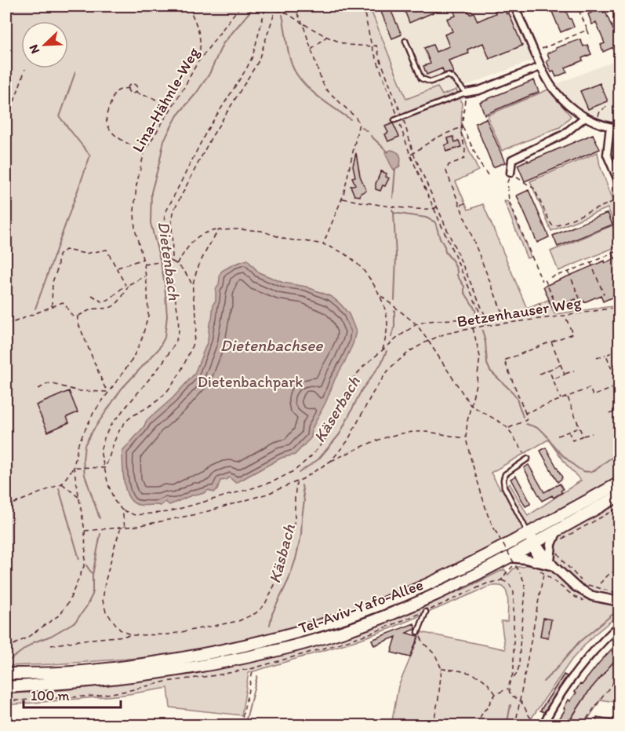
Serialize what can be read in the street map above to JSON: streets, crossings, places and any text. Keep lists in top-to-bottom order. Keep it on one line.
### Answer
{"streets":{"main road":["Tel-Aviv-Yafo-Allee"],"path":["Lina-Hähnle-Weg","Betzenhauser Weg"]},"crossings":[["Lina-Hähnle-Weg","Betzenhauser Weg"]],"water":["Dietenbach","Dietenbachsee","Käserbach","Käsbach"],"parks":["Dietenbachpark"],"scale_bar":"100 m","north":"bottom left"}
